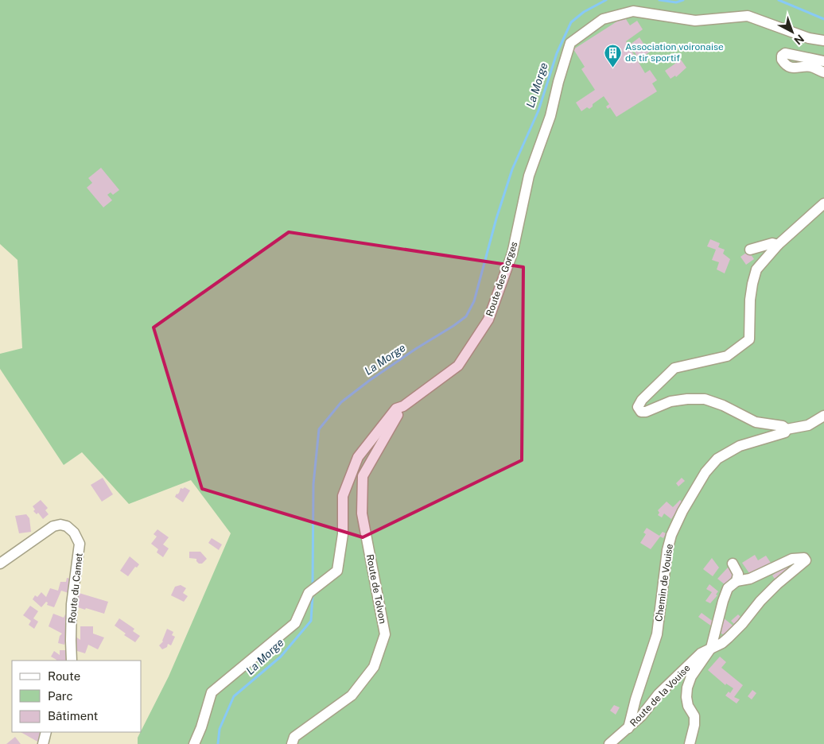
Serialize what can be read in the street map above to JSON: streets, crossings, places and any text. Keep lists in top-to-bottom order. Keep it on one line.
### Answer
{"streets":{"street":["Route des Gorges","Chemin de Vouise","Route du Camet","Route de Tolvon","Route de la Vouise"]},"crossings":[["Route des Gorges","Route de Tolvon"],["Chemin de Vouise","Route de la Vouise"]],"water":["La Morge"],"places":{"building":["Association voironaise de tir sportif"]},"legend":["Route","Parc","Bâtiment"],"north":"bottom right"}
